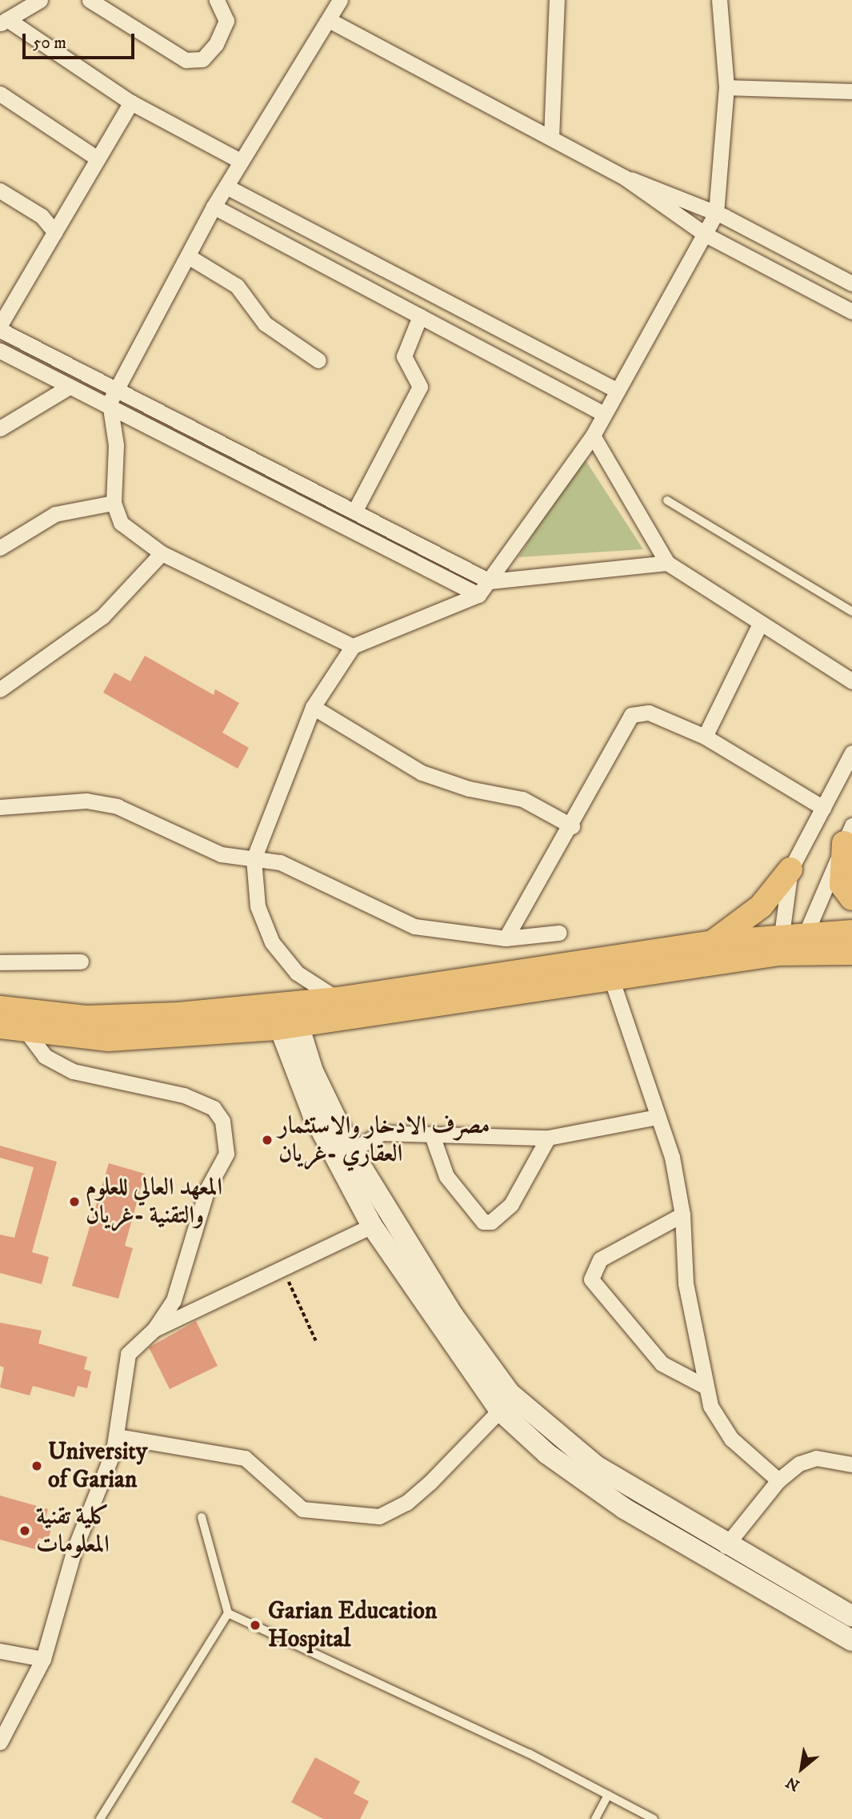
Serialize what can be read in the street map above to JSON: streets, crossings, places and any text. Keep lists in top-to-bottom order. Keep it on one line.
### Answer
{"places":["مصرف الادخار والاستثمار العقاري -غريان","المعهد العالي للعلوم والتقنية -غريان","University of Garian","كلية تقنية المعلومات","Garian Education Hospital"],"scale_bar":"50 m","north":"bottom left"}
